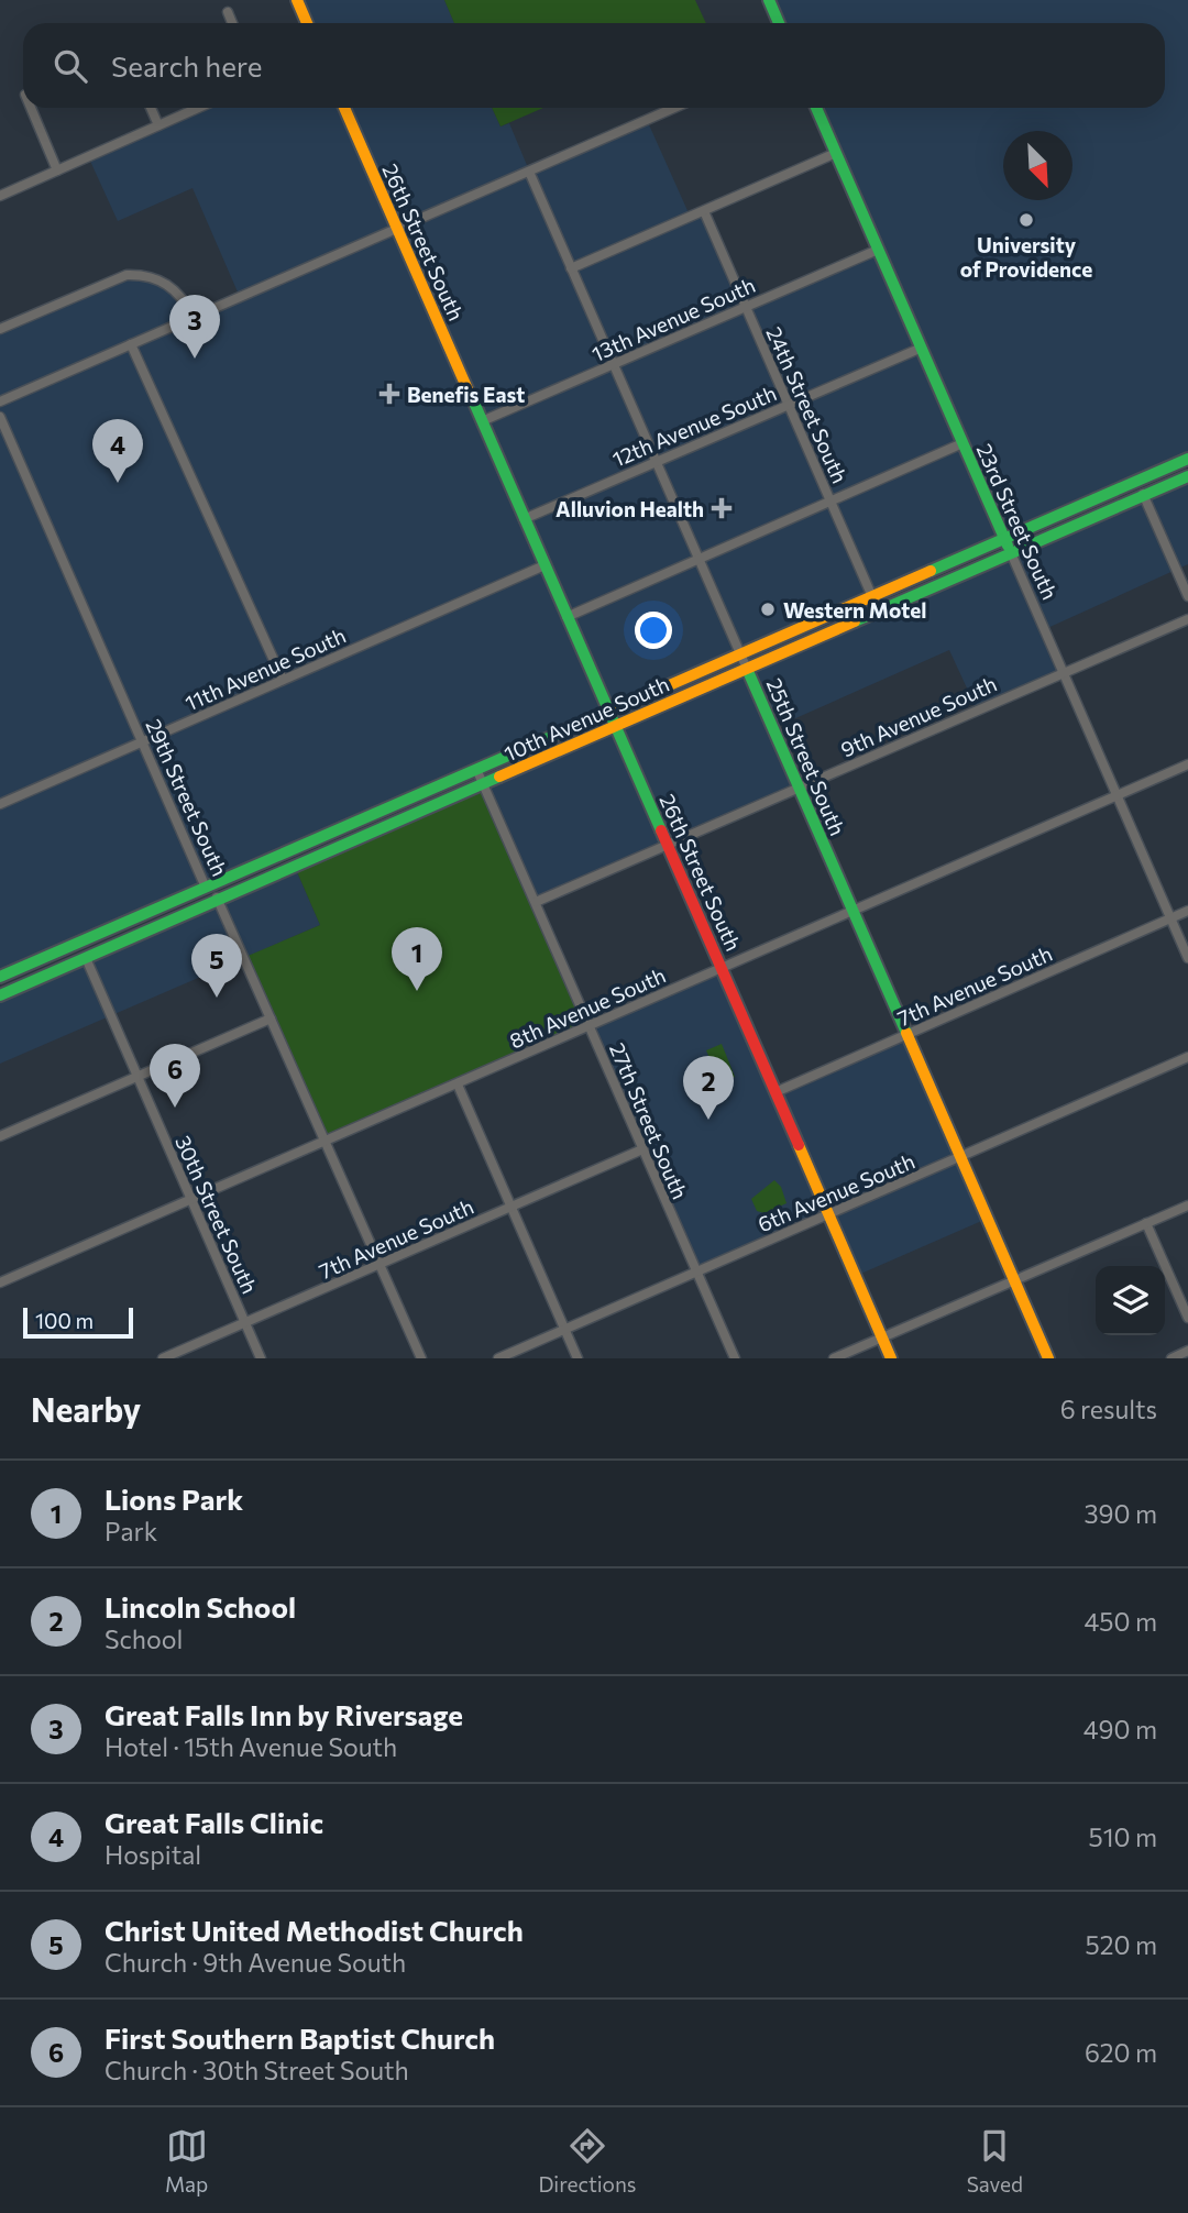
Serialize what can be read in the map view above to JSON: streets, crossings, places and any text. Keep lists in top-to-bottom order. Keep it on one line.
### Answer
{"streets":{"main road":["26th Street South","23rd Street South","10th Avenue South","25th Street South"],"street":["13th Avenue South","24th Street South","12th Avenue South","11th Avenue South","9th Avenue South","29th Street South","7th Avenue South","8th Avenue South","27th Street South","6th Avenue South","30th Street South"]},"crossings":[["26th Street South","13th Avenue South"],["26th Street South","12th Avenue South"],["26th Street South","11th Avenue South"],["26th Street South","9th Avenue South"],["26th Street South","10th Avenue South"],["26th Street South","7th Avenue South"],["26th Street South","8th Avenue South"],["26th Street South","6th Avenue South"],["13th Avenue South","24th Street South"],["13th Avenue South","23rd Street South"],["13th Avenue South","25th Street South"],["24th Street South","12th Avenue South"],["24th Street South","10th Avenue South"],["12th Avenue South","23rd Street South"],["12th Avenue South","25th Street South"],["23rd Street South","9th Avenue South"],["23rd Street South","10th Avenue South"],["23rd Street South","7th Avenue South"],["23rd Street South","8th Avenue South"],["11th Avenue South","29th Street South"],["9th Avenue South","25th Street South"],["9th Avenue South","27th Street South"],["10th Avenue South","25th Street South"],["10th Avenue South","29th Street South"],["10th Avenue South","27th Street South"],["10th Avenue South","30th Street South"],["25th Street South","7th Avenue South"],["25th Street South","8th Avenue South"],["25th Street South","6th Avenue South"],["29th Street South","7th Avenue South"],["29th Street South","8th Avenue South"],["7th Avenue South","27th Street South"],["7th Avenue South","30th Street South"],["8th Avenue South","27th Street South"],["8th Avenue South","30th Street South"],["27th Street South","6th Avenue South"]],"places":{"other":["University of Providence","Western Motel"],"health":["Benefis East","Alluvion Health"]},"scale_bar":"100 m","north":"bottom right","page":{"search":"Search here","pins":["3","4","1","5","6","2"],"scale":"100 m","heading":["Nearby","6 results"],"list":[{"mark":"1","name":"Lions Park","note":"Park","value":"390 m"},{"mark":"2","name":"Lincoln School","note":"School","value":"450 m"},{"mark":"3","name":"Great Falls Inn by Riversage","note":"Hotel · 15th Avenue South","value":"490 m"},{"mark":"4","name":"Great Falls Clinic","note":"Hospital","value":"510 m"},{"mark":"5","name":"Christ United Methodist Church","note":"Church · 9th Avenue South","value":"520 m"},{"mark":"6","name":"First Southern Baptist Church","note":"Church · 30th Street South","value":"620 m"}],"nav":["Map","Directions","Saved"]}}
